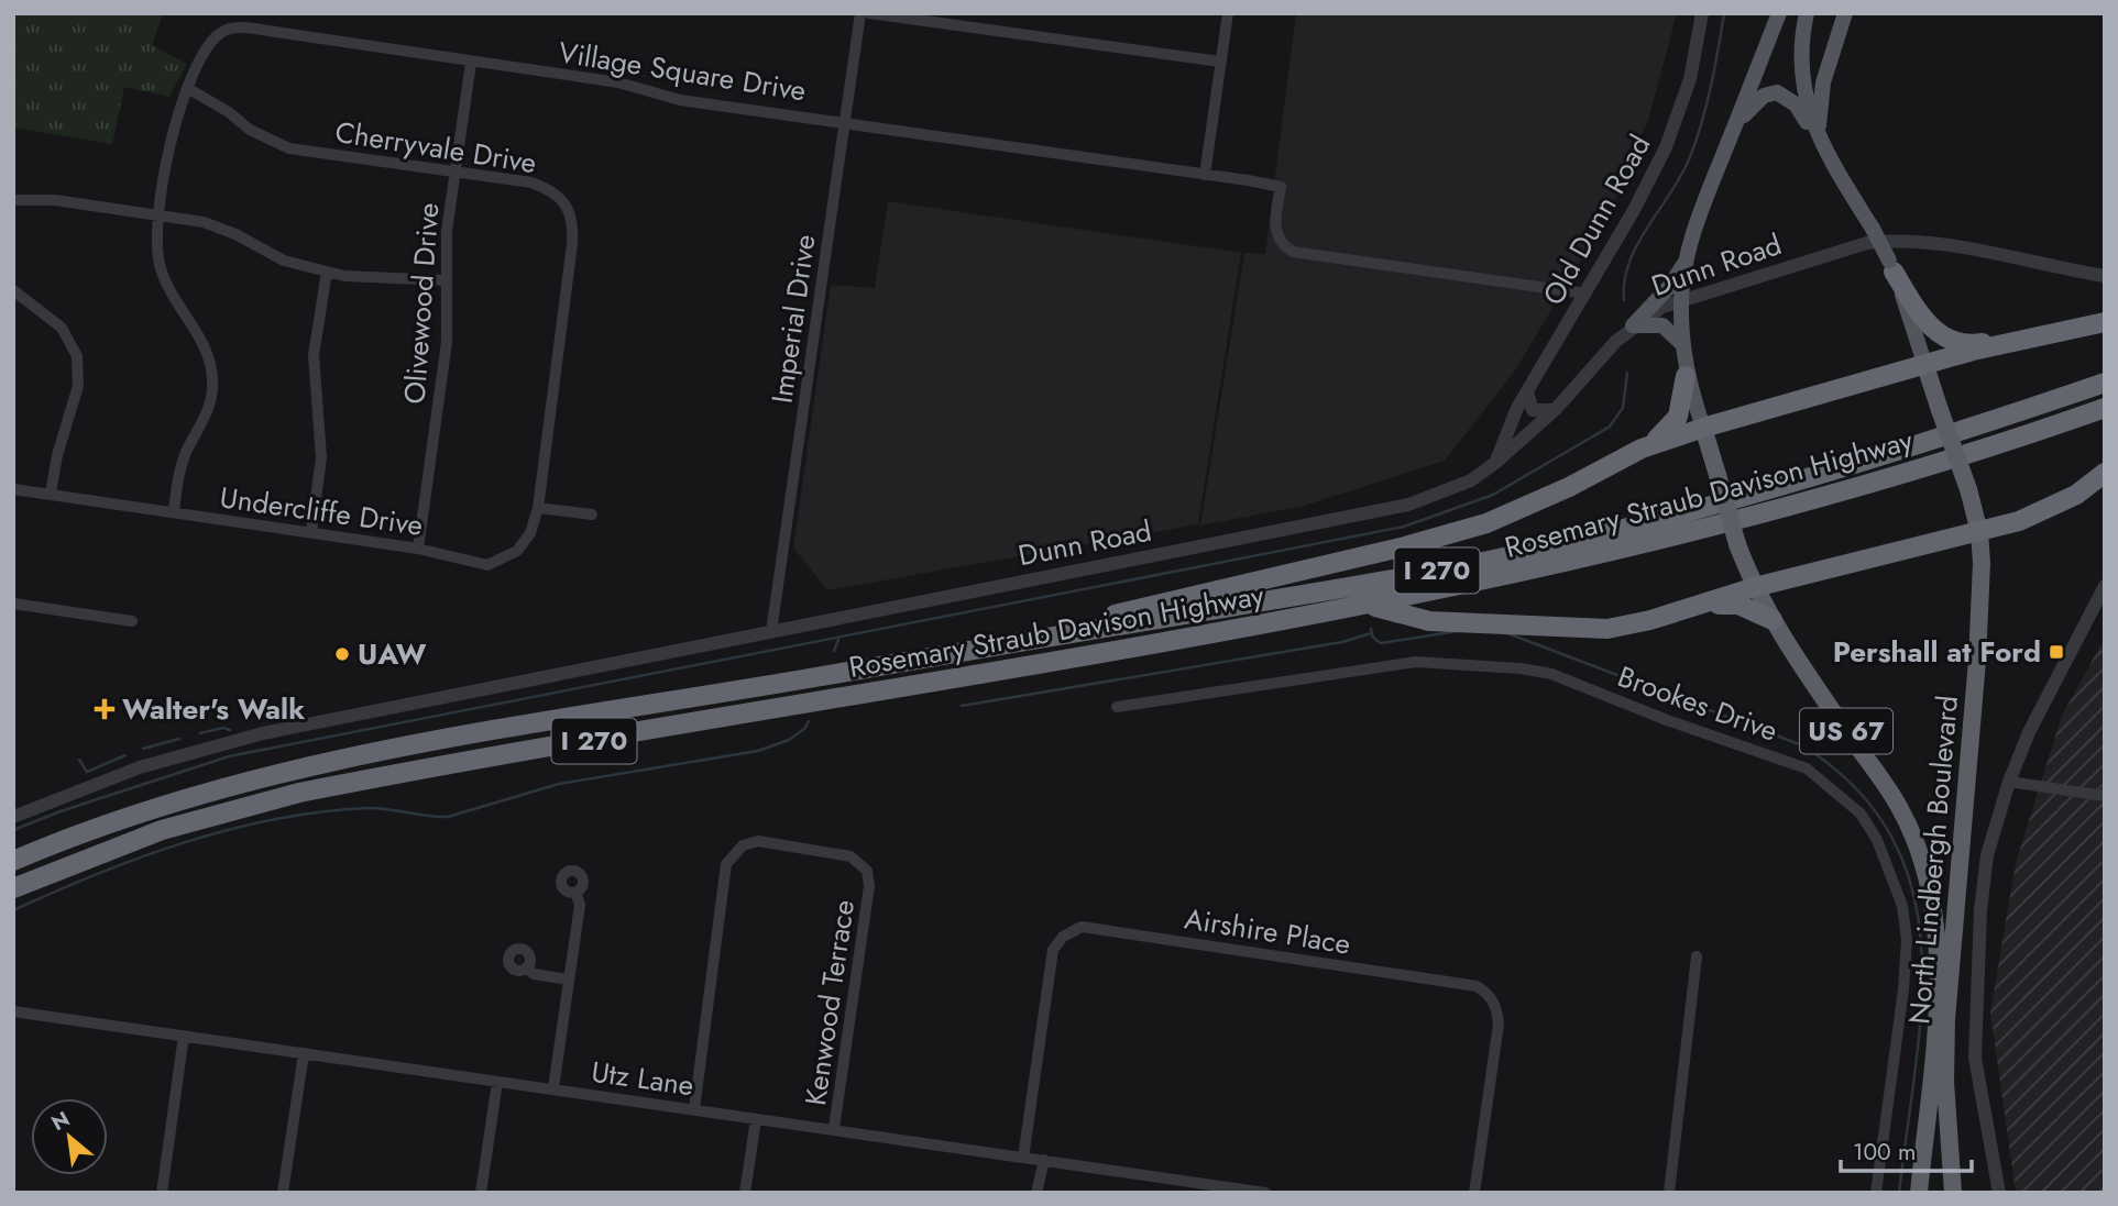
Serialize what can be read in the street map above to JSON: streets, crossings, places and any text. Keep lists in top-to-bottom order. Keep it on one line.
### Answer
{"streets":{"highway":["Rosemary Straub Davison Highway","I 270","US 67","North Lindbergh Boulevard"],"street":["Village Square Drive","Cherryvale Drive","Old Dunn Road","Dunn Road","Olivewood Drive","Imperial Drive","Undercliffe Drive","Brookes Drive","Airshire Place","Kenwood Terrace","Utz Lane"]},"crossings":[["Village Square Drive","Cherryvale Drive"],["Village Square Drive","Old Dunn Road"],["Village Square Drive","Olivewood Drive"],["Village Square Drive","Imperial Drive"],["Village Square Drive","Undercliffe Drive"],["Cherryvale Drive","Olivewood Drive"],["Cherryvale Drive","Undercliffe Drive"],["Old Dunn Road","Dunn Road"],["Dunn Road","Imperial Drive"],["Dunn Road","North Lindbergh Boulevard"],["Olivewood Drive","Undercliffe Drive"],["Airshire Place","Utz Lane"],["Kenwood Terrace","Utz Lane"]],"places":{"transit":["Pershall at Ford"],"other":["UAW"],"health":["Walter's Walk"]},"scale_bar":"100 m","north":"top left"}
